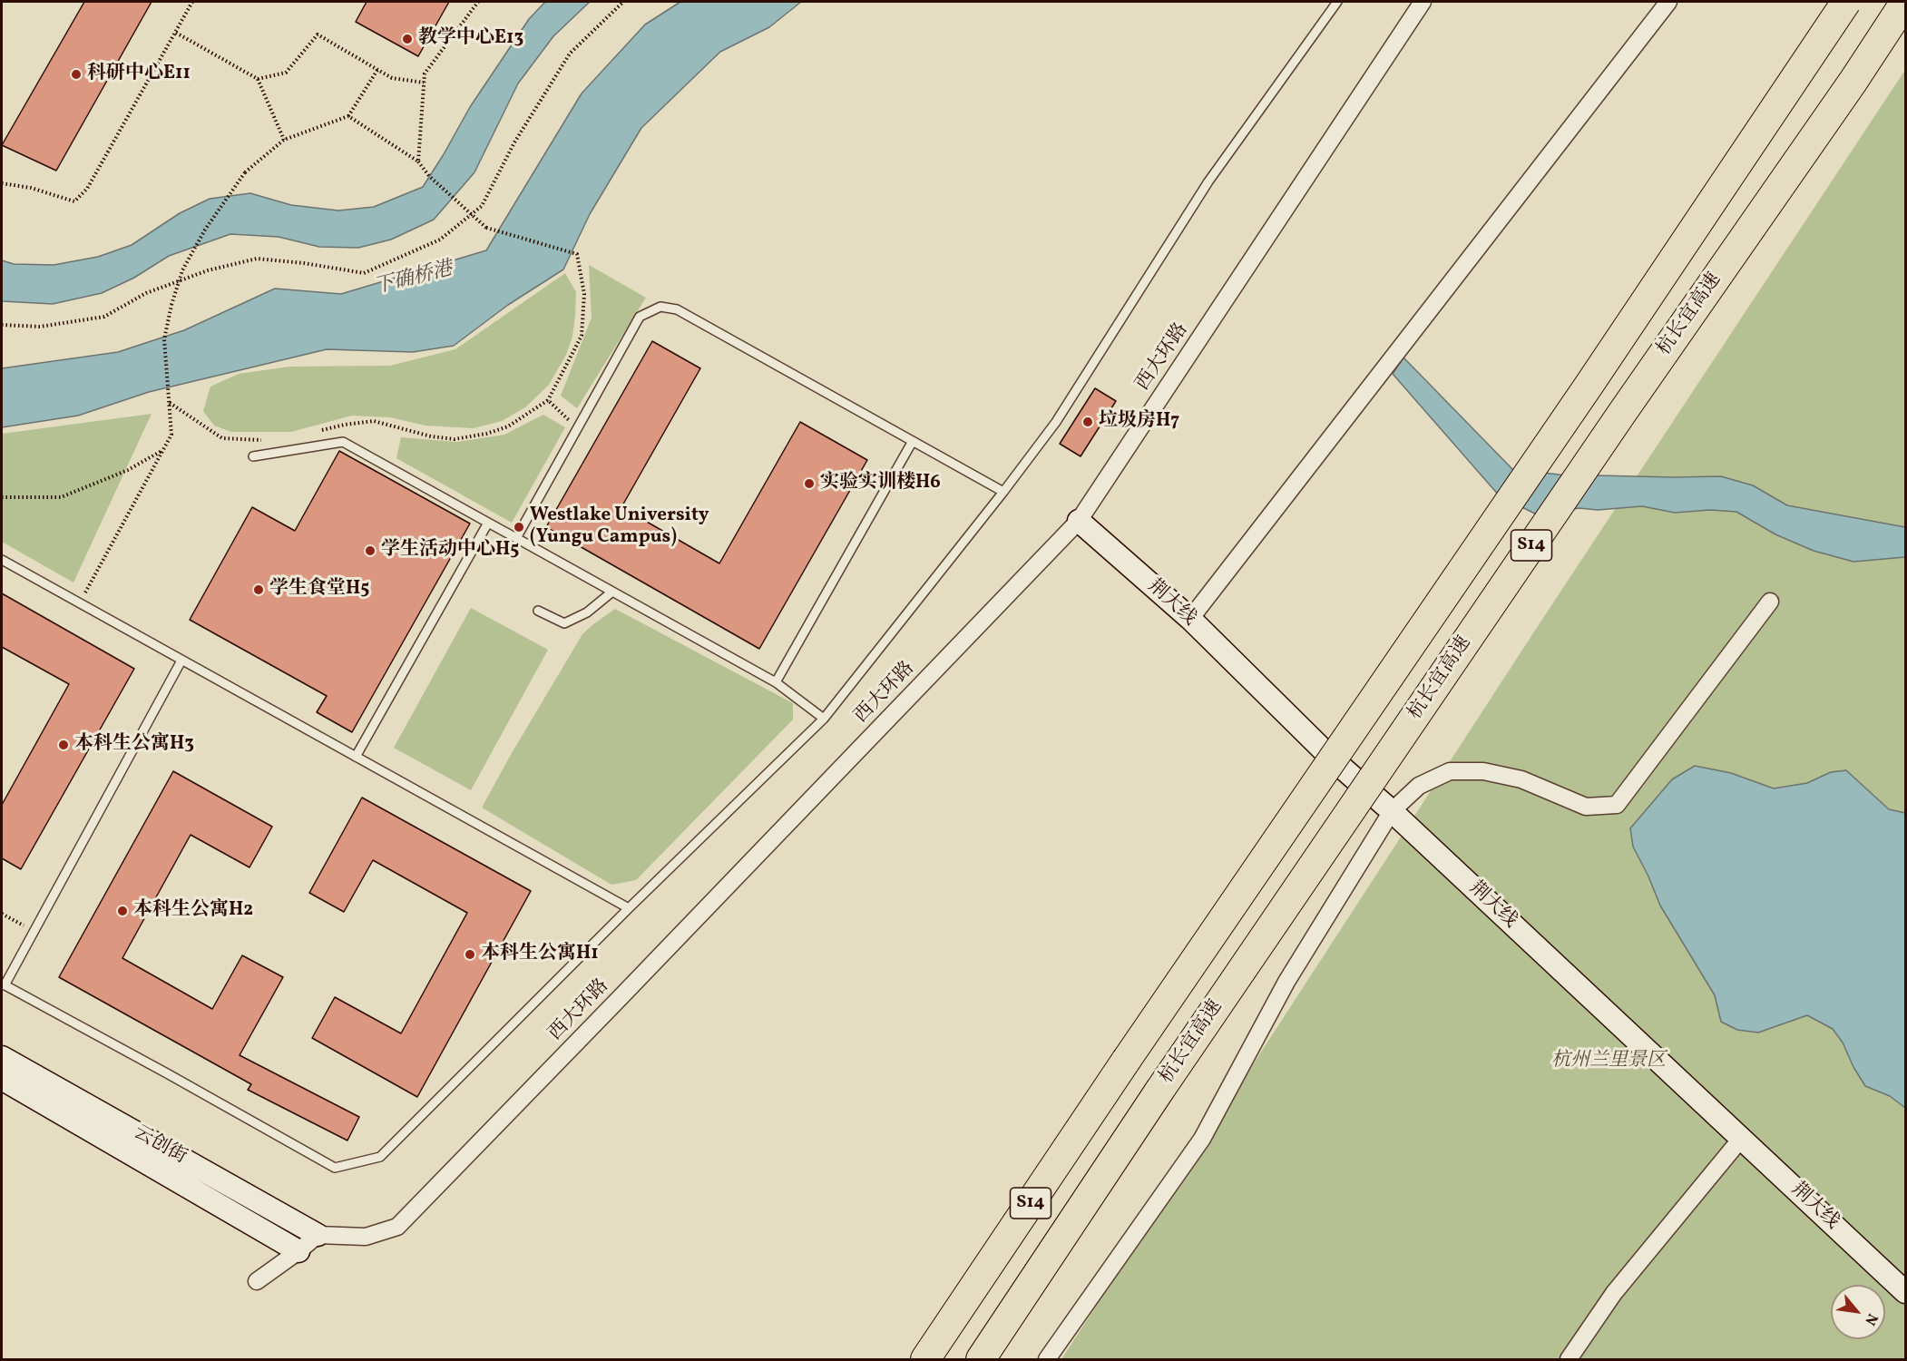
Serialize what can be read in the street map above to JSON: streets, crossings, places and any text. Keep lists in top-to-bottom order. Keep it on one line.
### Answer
{"streets":{"highway":["杭长宜高速","S14"],"street":["西大环路","荆大线","云创街"]},"crossings":[["西大环路","荆大线"],["西大环路","云创街"]],"water":["下确桥港"],"parks":["杭州兰里景区"],"places":["教学中心E13","科研中心E11","垃圾房H7","实验实训楼H6","Westlake University (Yungu Campus)","学生活动中心H5","学生食堂H5","本科生公寓H3","本科生公寓H2","本科生公寓H1"],"north":"bottom right"}
